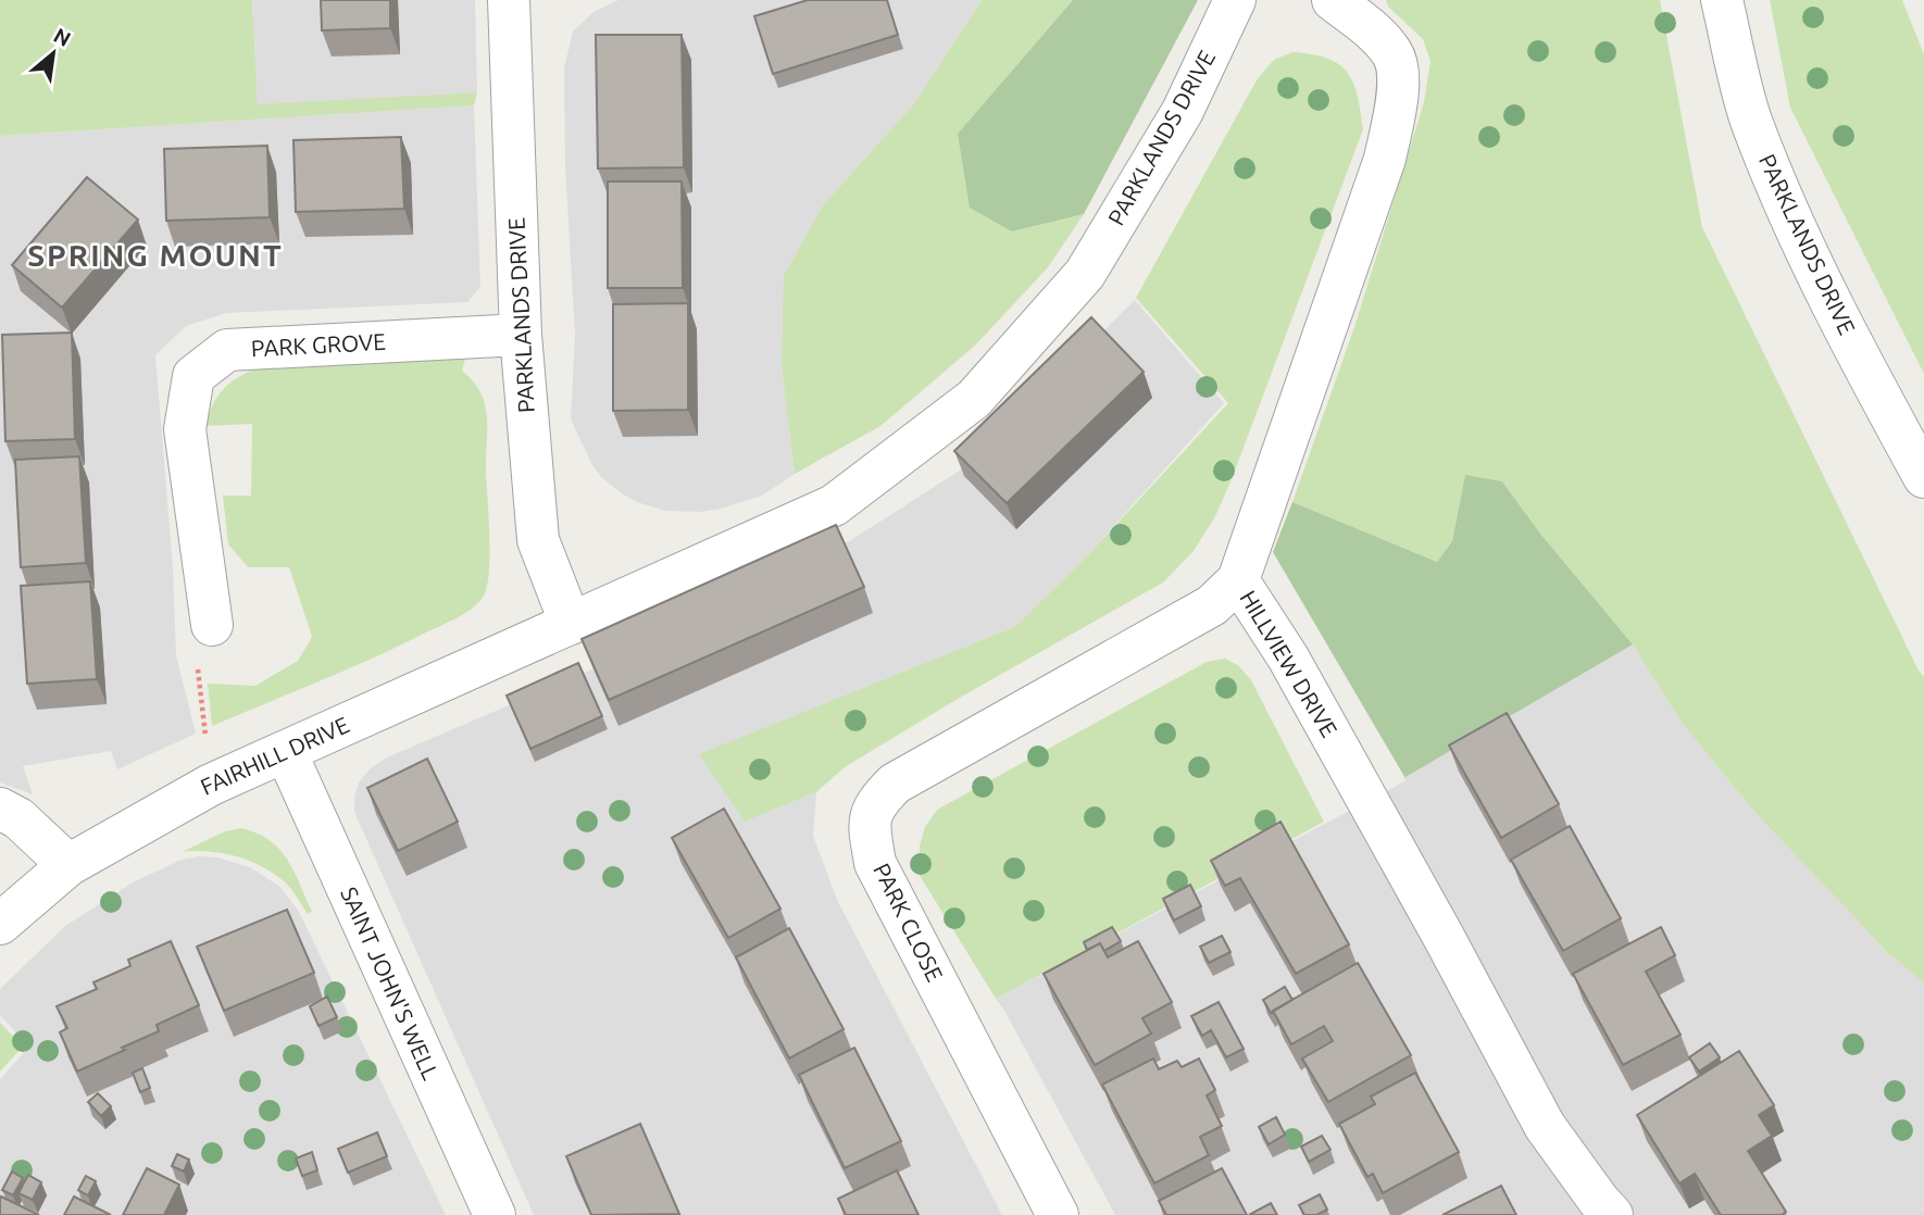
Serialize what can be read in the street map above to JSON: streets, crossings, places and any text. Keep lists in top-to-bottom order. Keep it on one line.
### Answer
{"streets":{"street":["PARKLANDS DRIVE","PARK GROVE","HILLVIEW DRIVE","FAIRHILL DRIVE","PARK CLOSE","SAINT JOHN'S WELL"]},"crossings":[["PARKLANDS DRIVE","PARK GROVE"],["PARKLANDS DRIVE","FAIRHILL DRIVE"],["HILLVIEW DRIVE","PARK CLOSE"],["FAIRHILL DRIVE","SAINT JOHN'S WELL"]],"districts":["SPRING MOUNT"],"north":"top right"}
